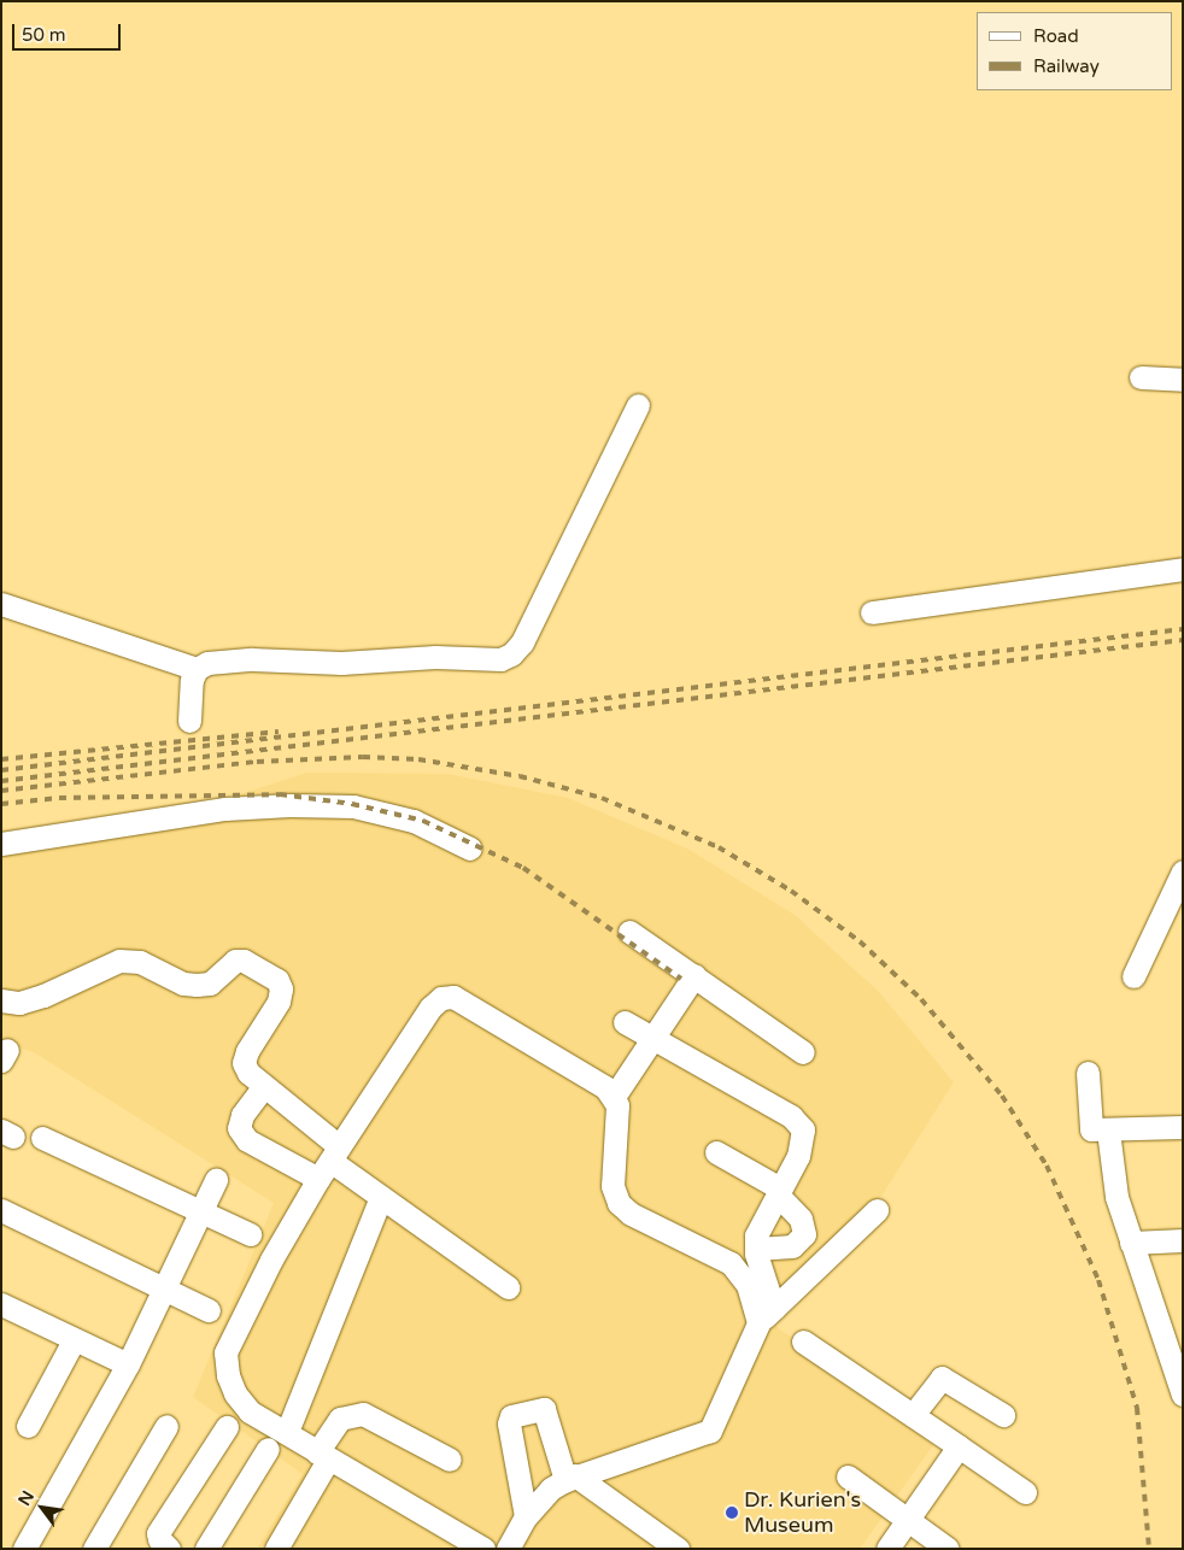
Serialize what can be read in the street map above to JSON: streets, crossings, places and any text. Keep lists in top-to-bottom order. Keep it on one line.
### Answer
{"places":["Dr. Kurien's Museum"],"legend":["Road","Railway"],"scale_bar":"50 m","north":"top left"}
